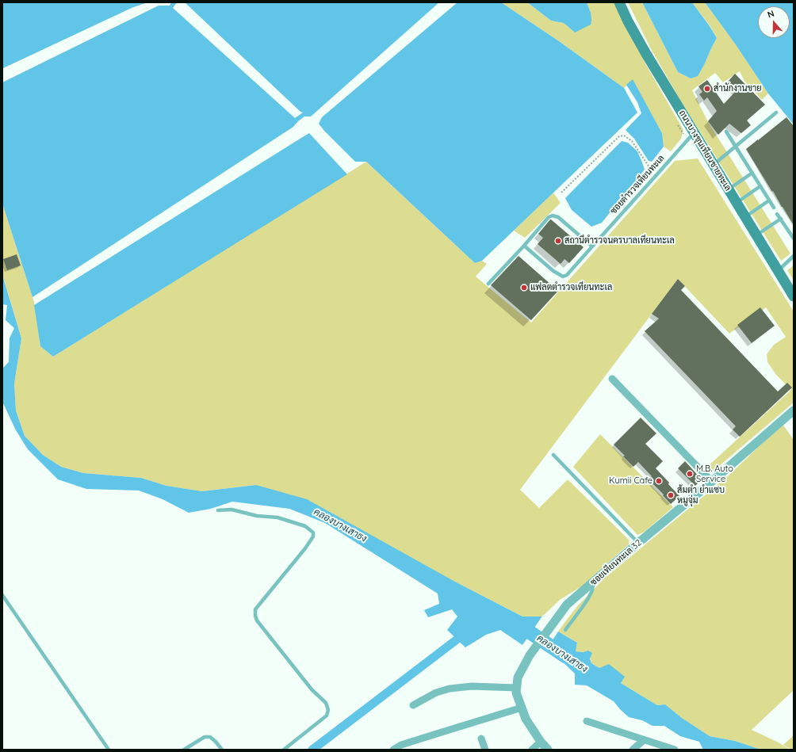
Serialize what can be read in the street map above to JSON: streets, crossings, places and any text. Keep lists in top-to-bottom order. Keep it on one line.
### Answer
{"streets":{"main road":["ถนนบางขุนเทียนชายทะเล"],"street":["ซอยเทียนทะเล 32"],"lane":["ซอยตำรวจเทียนทะเล"]},"crossings":[["ถนนบางขุนเทียนชายทะเล","ซอยตำรวจเทียนทะเล"]],"water":["คลองบางเสาธง"],"places":["สำนักงานขาย","สถานีตำรวจนครบาลเทียนทะเล","แฟลตตำรวจเทียนทะเล","M.B. Auto Service","Kumii Cafe","ส้มตำ ยำแซบ หมูจุ่ม"],"north":"top"}
